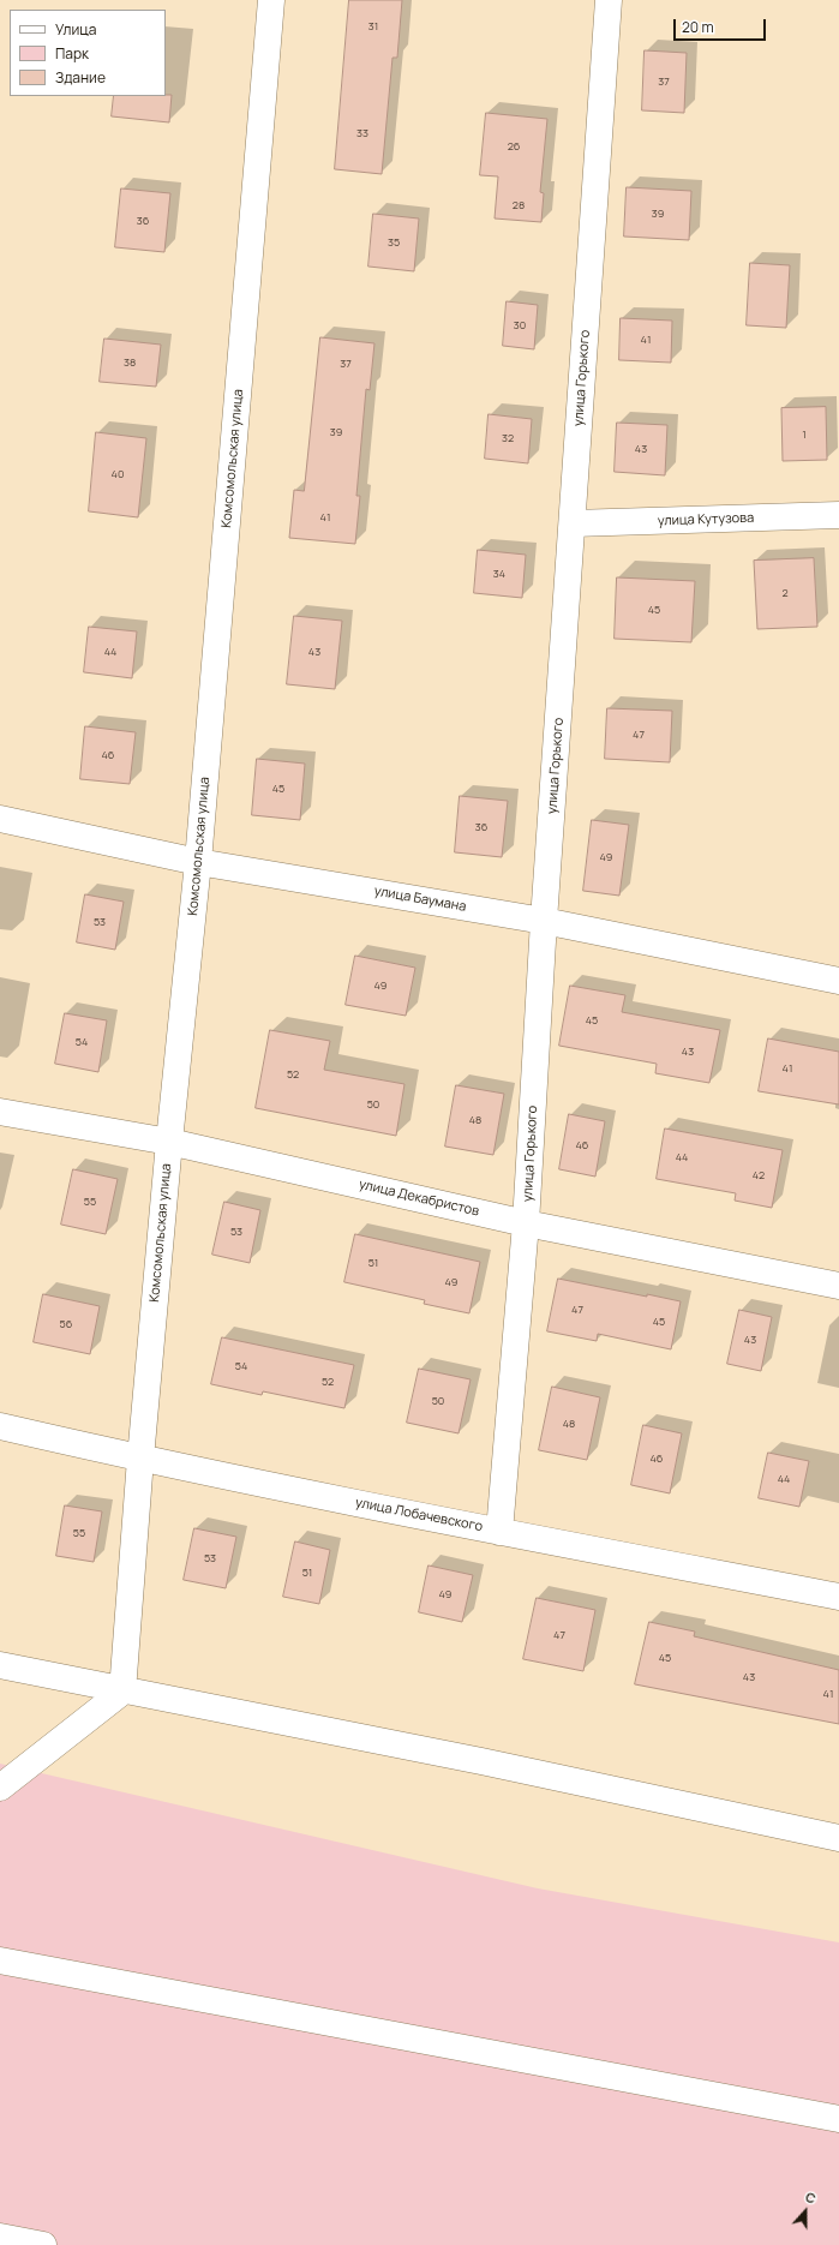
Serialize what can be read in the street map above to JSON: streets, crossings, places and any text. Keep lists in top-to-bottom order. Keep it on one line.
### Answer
{"streets":{"street":["улица Горького","Комсомольская улица","улица Кутузова","улица Баумана","улица Декабристов","улица Лобачевского"]},"crossings":[["улица Горького","улица Кутузова"],["улица Горького","улица Баумана"],["улица Горького","улица Декабристов"],["улица Горького","улица Лобачевского"],["Комсомольская улица","улица Баумана"],["Комсомольская улица","улица Декабристов"],["Комсомольская улица","улица Лобачевского"]],"house_numbers":["31","37","33","26","28","39","36","35","30","41","38","37","39","1","32","43","40","41","34","2","45","44","43","47","46","45","36","49","53","49","45","54","43","41","52","50","48","46","44","42","55","53","51","49","47","45","56","43","54","52","50","48","46","44","55","53","51","49","47","45","43","41"],"legend":["Улица","Парк","Здание"],"scale_bar":"20 m","north":"top"}
